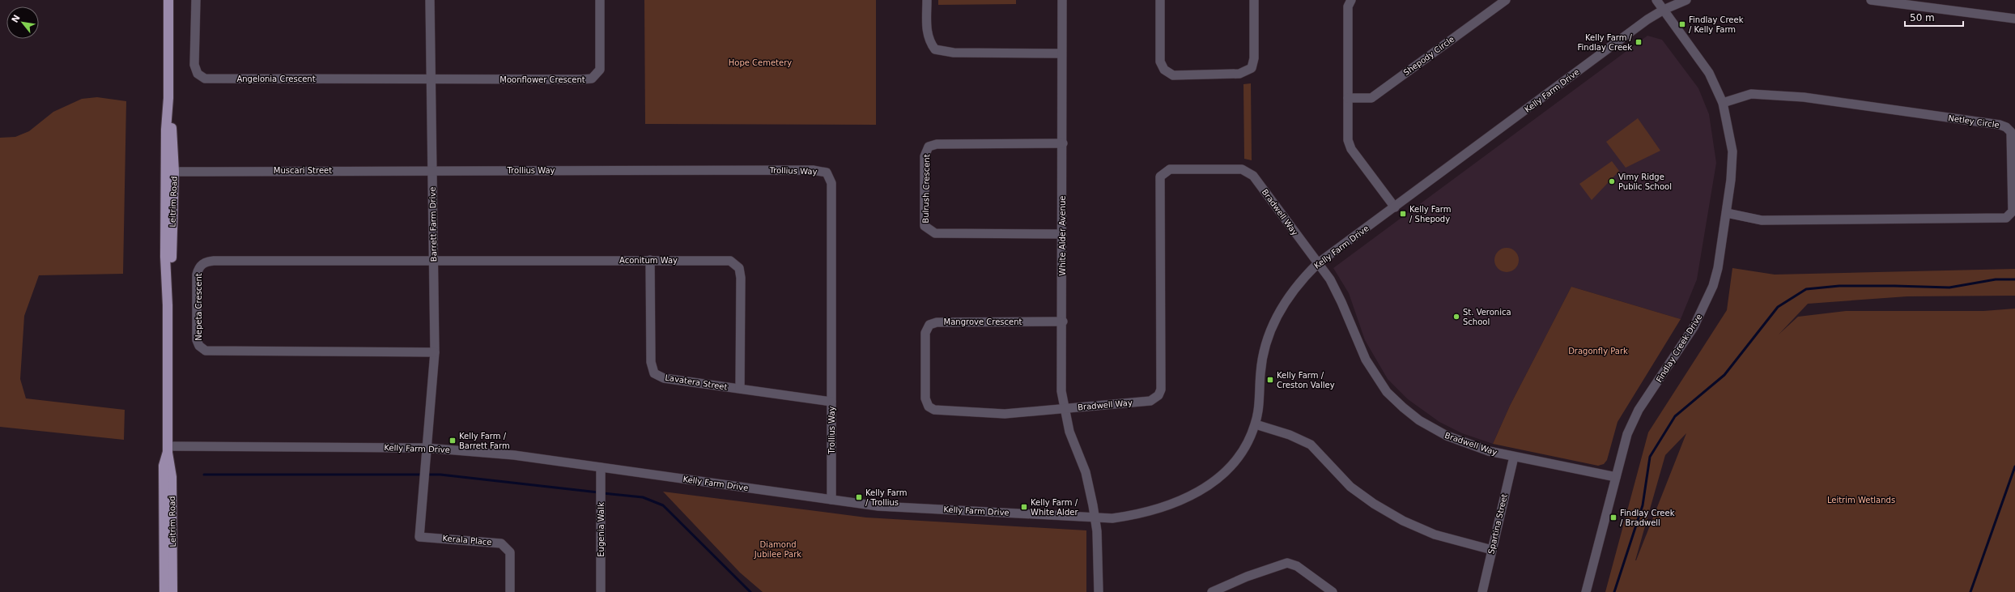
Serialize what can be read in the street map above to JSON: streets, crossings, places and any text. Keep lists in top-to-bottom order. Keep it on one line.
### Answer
{"streets":{"main road":["Leitrim Road"],"street":["Shepody Circle","Angelonia Crescent","Moonflower Crescent","Kelly Farm Drive","Netley Circle","Muscari Street","Trollius Way","Bulrush Crescent","Bradwell Way","Barrett Farm Drive","White Alder Avenue","Aconitum Way","Nepeta Crescent","Mangrove Crescent","Findlay Creek Drive","Lavatera Street","Spartina Street","Eugenia Walk","Kerala Place"]},"crossings":[["Angelonia Crescent","Moonflower Crescent"],["Angelonia Crescent","Barrett Farm Drive"],["Moonflower Crescent","Barrett Farm Drive"],["Kelly Farm Drive","Trollius Way"],["Kelly Farm Drive","Leitrim Road"],["Kelly Farm Drive","Bradwell Way"],["Kelly Farm Drive","Barrett Farm Drive"],["Kelly Farm Drive","White Alder Avenue"],["Kelly Farm Drive","Findlay Creek Drive"],["Kelly Farm Drive","Eugenia Walk"],["Netley Circle","Findlay Creek Drive"],["Muscari Street","Trollius Way"],["Muscari Street","Leitrim Road"],["Muscari Street","Barrett Farm Drive"],["Trollius Way","Barrett Farm Drive"],["Trollius Way","Lavatera Street"],["Bulrush Crescent","White Alder Avenue"],["Bradwell Way","White Alder Avenue"],["Bradwell Way","Mangrove Crescent"],["Bradwell Way","Findlay Creek Drive"],["Bradwell Way","Spartina Street"],["Barrett Farm Drive","Aconitum Way"],["Barrett Farm Drive","Nepeta Crescent"],["Barrett Farm Drive","Kerala Place"],["White Alder Avenue","Mangrove Crescent"],["Aconitum Way","Nepeta Crescent"],["Aconitum Way","Lavatera Street"]],"parks":["Hope Cemetery","Dragonfly Park","Leitrim Wetlands","Diamond Jubilee Park"],"places":{"transit":["Findlay Creek / Kelly Farm","Kelly Farm / Findlay Creek","Kelly Farm / Shepody","Kelly Farm / Creston Valley","Kelly Farm / Barrett Farm","Kelly Farm / Trollius","Kelly Farm / White Alder","Findlay Creek / Bradwell"],"other":["Vimy Ridge Public School","St. Veronica School"]},"scale_bar":"50 m","north":"top left"}
